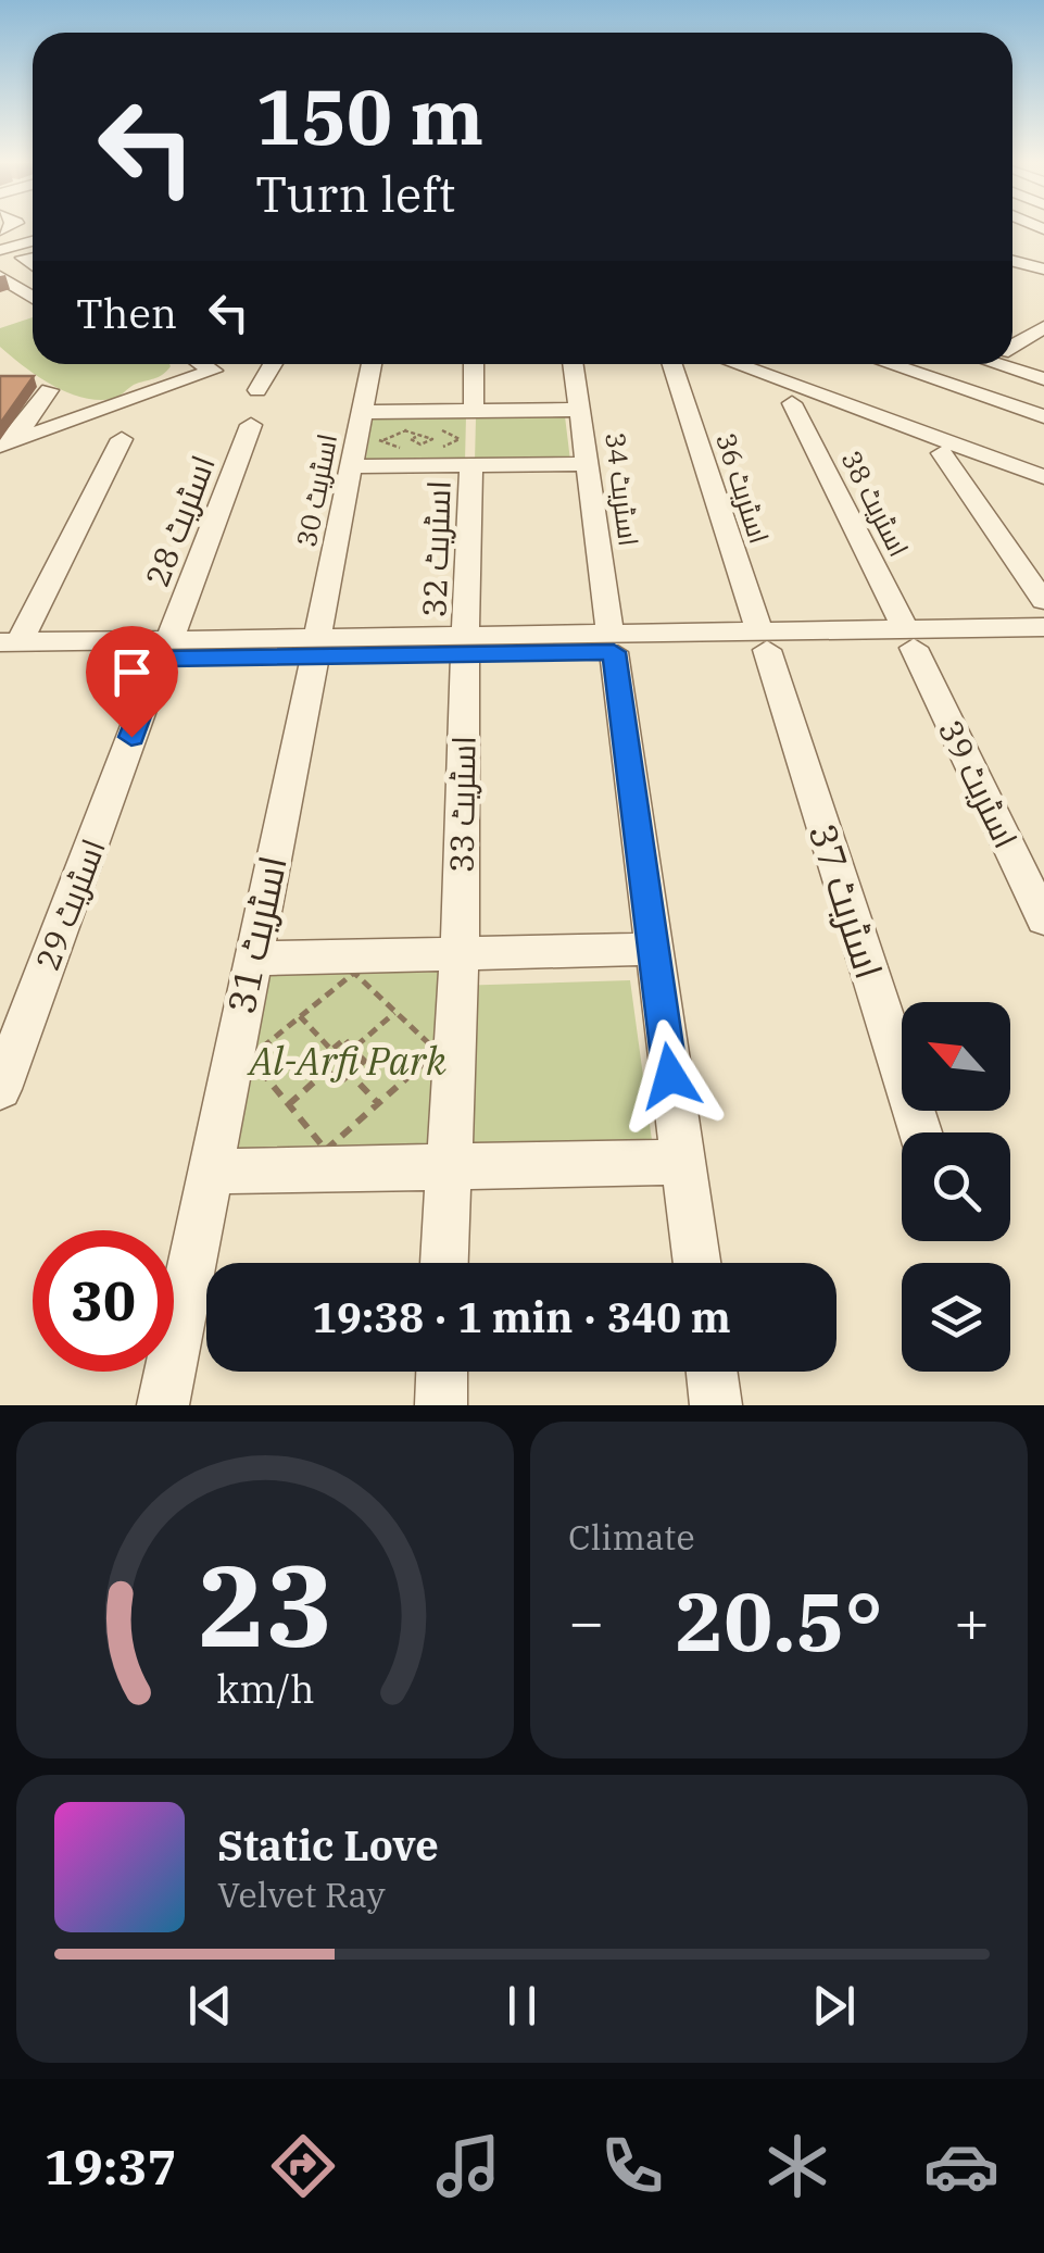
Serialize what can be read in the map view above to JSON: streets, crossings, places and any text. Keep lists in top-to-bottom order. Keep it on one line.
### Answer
{"streets":{"street":["اسٹریٹ 36","اسٹریٹ 34","اسٹریٹ 30","اسٹریٹ 38","اسٹریٹ 28","اسٹریٹ 32","اسٹریٹ 39","اسٹریٹ 33","اسٹریٹ 37","اسٹریٹ 29","اسٹریٹ 31"]},"crossings":[["اسٹریٹ 36","اسٹریٹ 37"],["اسٹریٹ 30","اسٹریٹ 31"],["اسٹریٹ 38","اسٹریٹ 39"],["اسٹریٹ 28","اسٹریٹ 29"],["اسٹریٹ 32","اسٹریٹ 33"]],"parks":["Al-Arfi Park"],"north":"top left","page":{"turn":["150 m","Turn left"],"then":"Then","limit":"30","trip":"19:38 · 1 min · 340 m","tile":"Climate","heat":["−","20.5°","+"],"song":["Static Love","Velvet Ray"],"tabs":"19:37","gauge":["23","km/h"]}}
